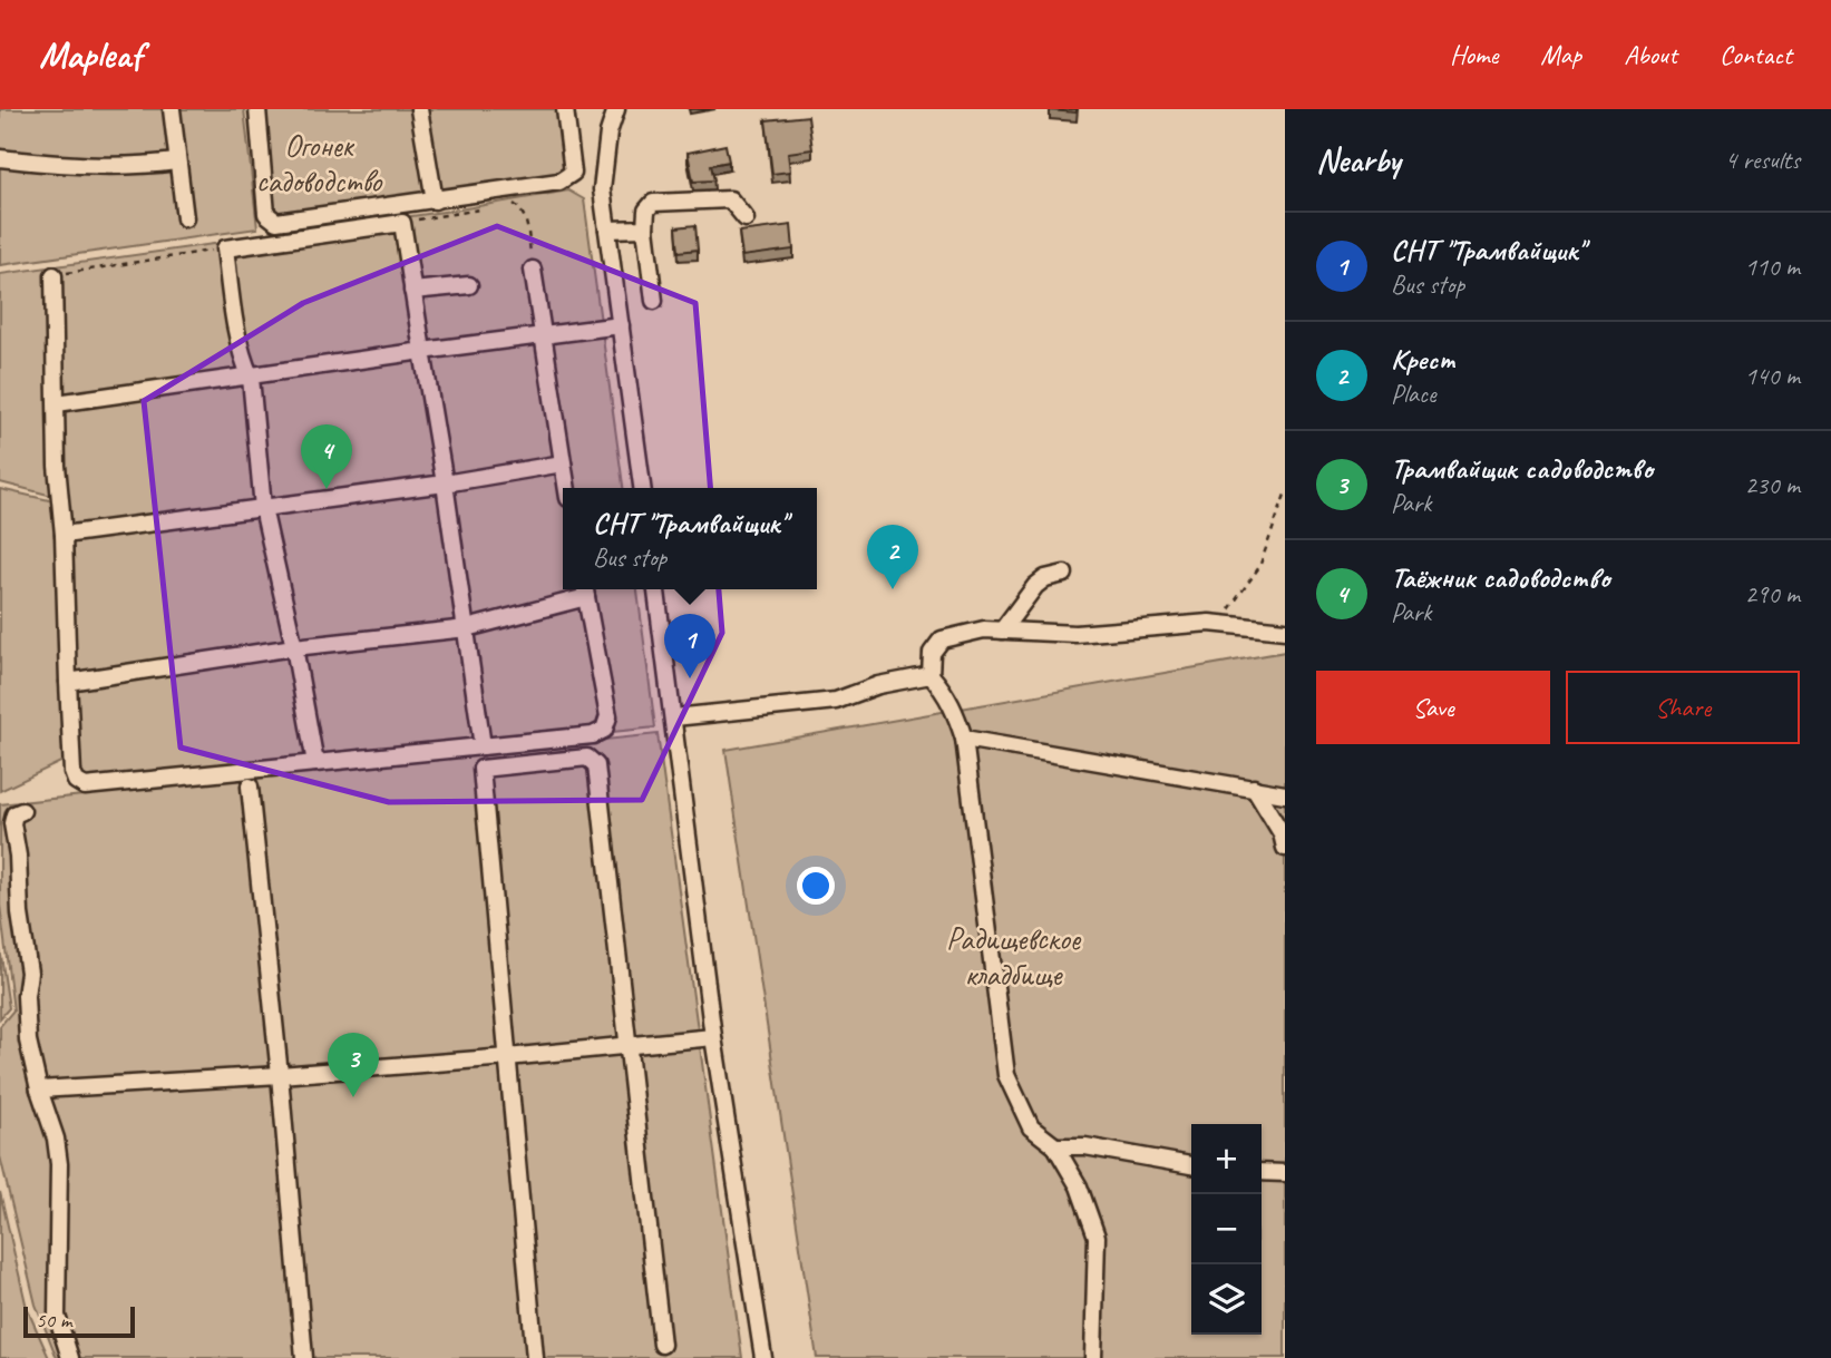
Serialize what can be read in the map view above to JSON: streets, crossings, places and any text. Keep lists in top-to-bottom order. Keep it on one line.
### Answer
{"parks":["Огонек садоводство","Радищевское кладбище"],"scale_bar":"50 m","page":{"header":"Mapleaf","nav":["Home","Map","About","Contact"],"heading":["Nearby","4 results"],"list":[{"mark":"1","name":"СНТ \"Трамвайщик\"","note":"Bus stop","value":"110 m"},{"mark":"2","name":"Крест","note":"Place","value":"140 m"},{"mark":"3","name":"Трамвайщик садоводство","note":"Park","value":"230 m"},{"mark":"4","name":"Таёжник садоводство","note":"Park","value":"290 m"}],"pins":["4","2","1","3"],"popup":["СНТ \"Трамвайщик\"","Bus stop"],"buttons":["Save","Share"],"map_buttons":["+","−"],"scale":"50 m"}}
